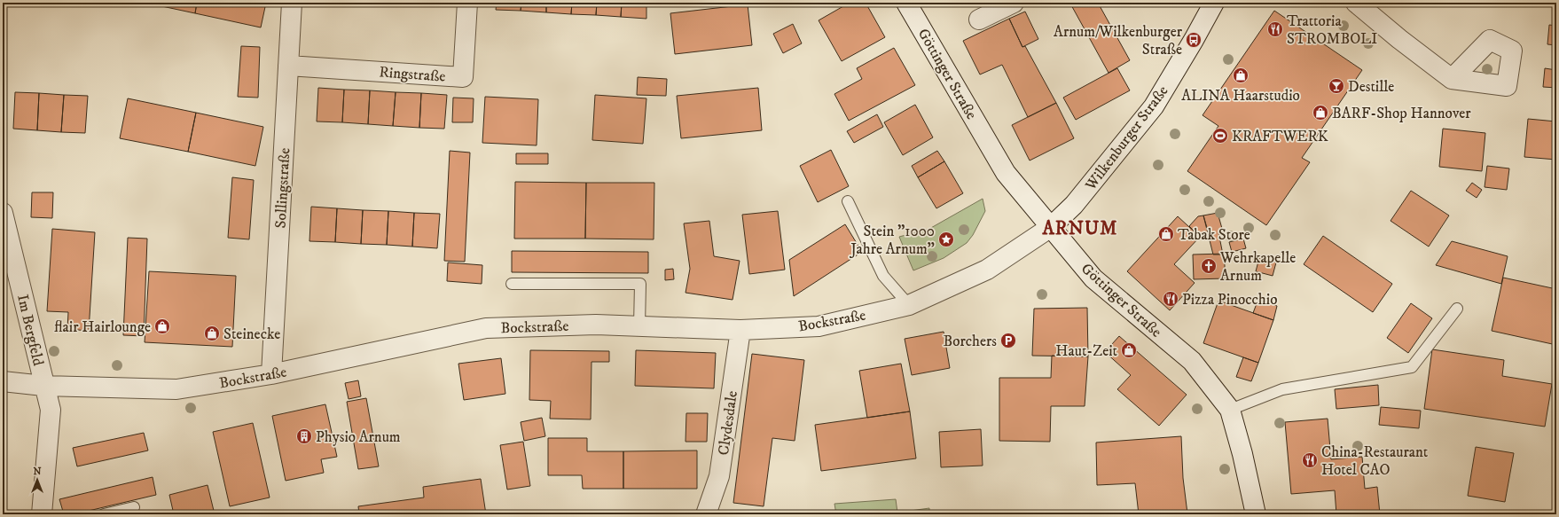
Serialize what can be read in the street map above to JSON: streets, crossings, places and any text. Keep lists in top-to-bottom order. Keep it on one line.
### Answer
{"streets":{"street":["Ringstraße","Göttinger Straße","Wilkenburger Straße","Sollingstraße","Bockstraße","Im Bergfeld","Clydesdale"]},"crossings":[["Ringstraße","Sollingstraße"],["Göttinger Straße","Wilkenburger Straße"],["Göttinger Straße","Bockstraße"],["Wilkenburger Straße","Bockstraße"],["Sollingstraße","Bockstraße"],["Bockstraße","Im Bergfeld"],["Bockstraße","Clydesdale"]],"districts":["ARNUM"],"places":{"restaurant":["Trattoria STROMBOLI","Pizza Pinocchio","China-Restaurant Hotel CAO"],"bus stop":["Arnum/Wilkenburger Straße"],"shop":["ALINA Haarstudio","BARF-Shop Hannover","Tabak Store","flair Hairlounge","Steinecke","Haut-Zeit"],"bar":["Destille"],"sports":["KRAFTWERK"],"place":["Stein \"1000 Jahre Arnum\""],"church":["Wehrkapelle Arnum"],"parking":["Borchers"],"building":["Physio Arnum"]},"north":"top"}
